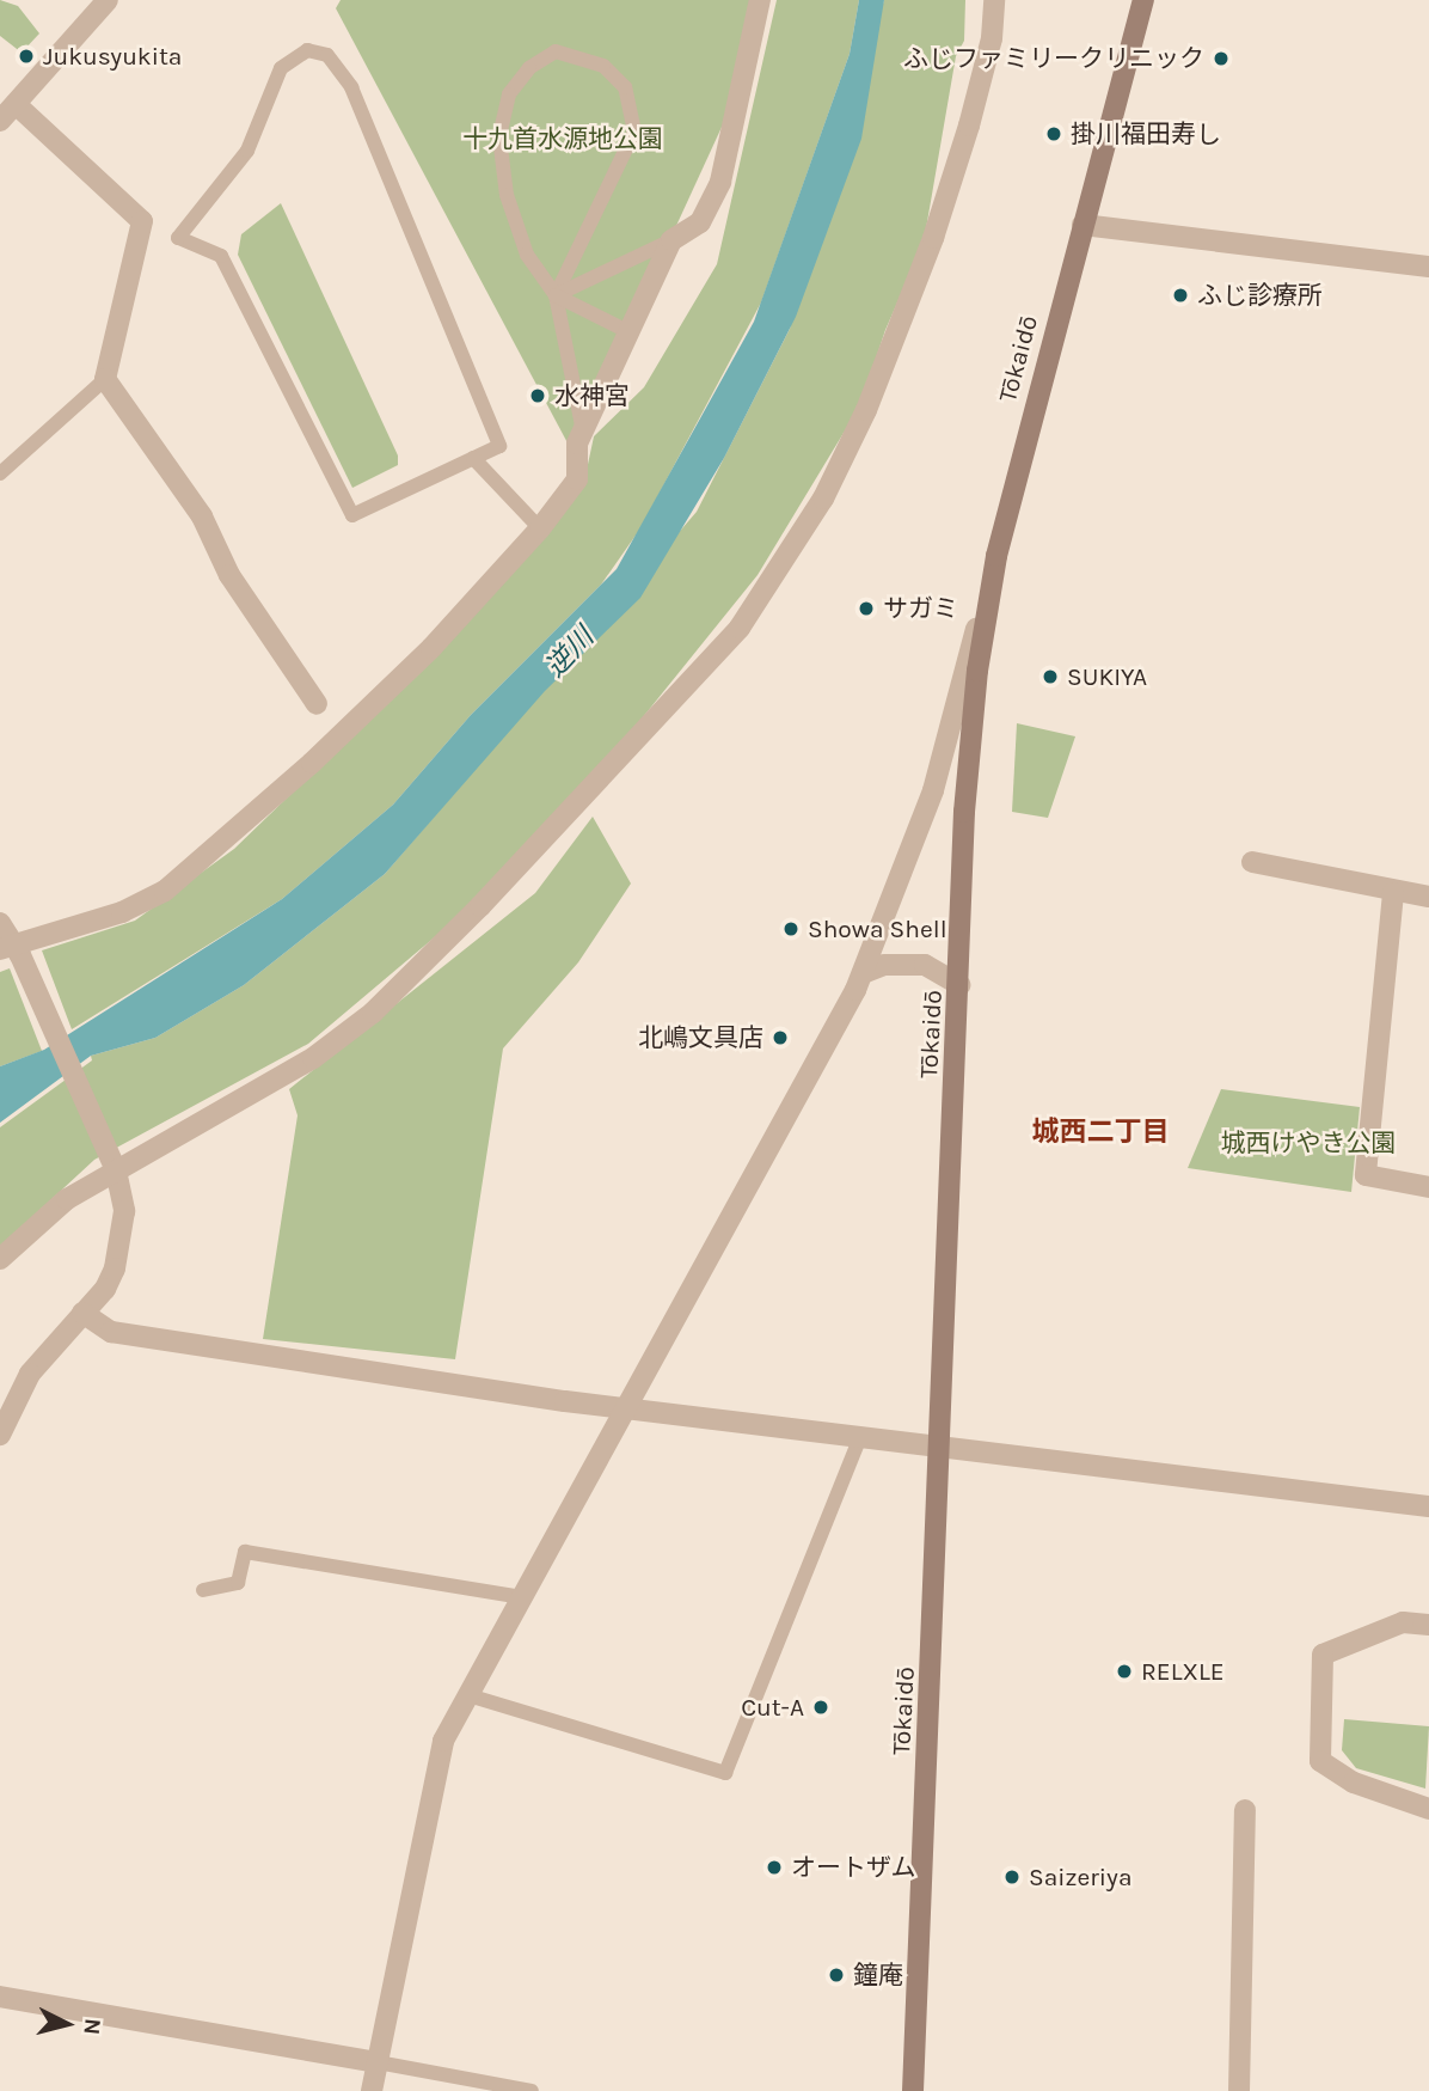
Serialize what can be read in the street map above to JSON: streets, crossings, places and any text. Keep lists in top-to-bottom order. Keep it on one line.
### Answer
{"streets":{"main road":["Tōkaidō"]},"districts":["城西二丁目"],"water":["逆川"],"parks":["十九首水源地公園","城西けやき公園"],"places":["Jukusyukita","ふじファミリークリニック","掛川福田寿し","ふじ診療所","水神宮","サガミ","SUKIYA","Showa Shell","北嶋文具店","RELXLE","Cut-A","オートザム","Saizeriya","鐘庵"],"north":"right"}
